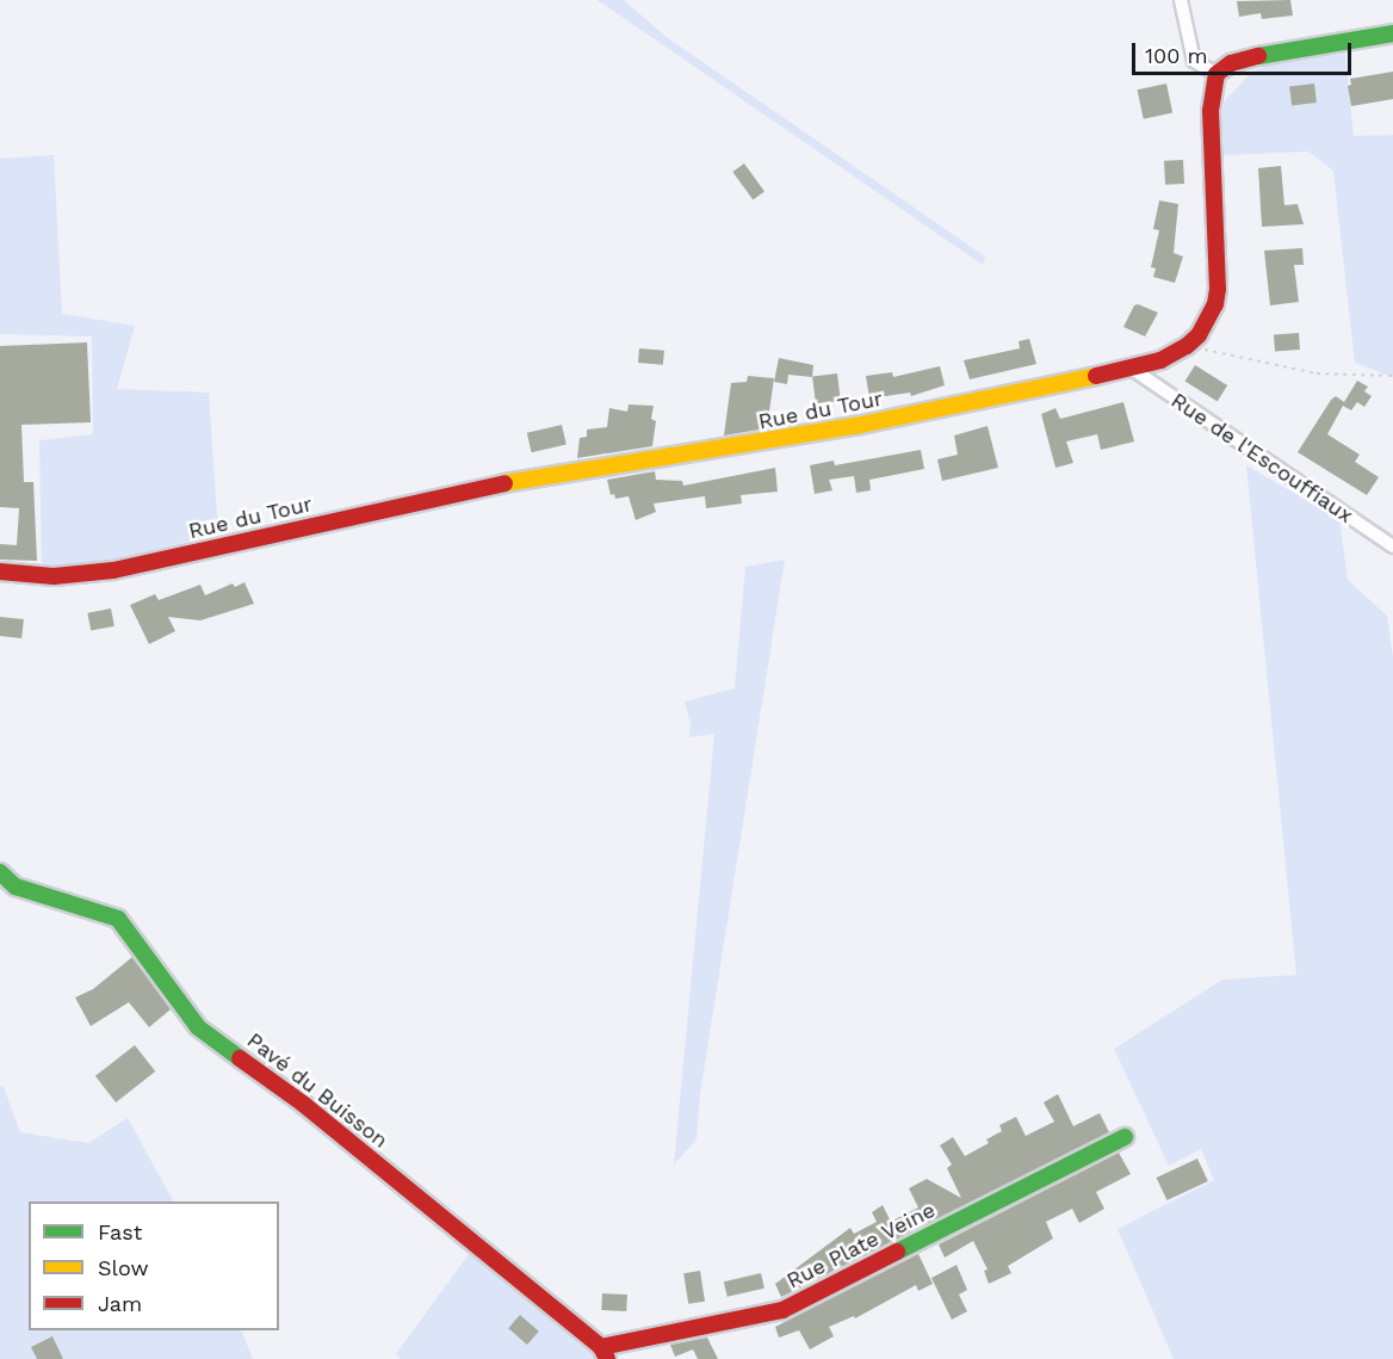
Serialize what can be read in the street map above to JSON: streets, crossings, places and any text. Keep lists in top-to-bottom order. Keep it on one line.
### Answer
{"streets":{"street":["Rue du Tour","Rue de l'Escouffiaux","Pavé du Buisson","Rue Plate Veine"]},"crossings":[["Rue du Tour","Rue de l'Escouffiaux"],["Pavé du Buisson","Rue Plate Veine"]],"legend":["Fast","Slow","Jam"],"scale_bar":"100 m"}
